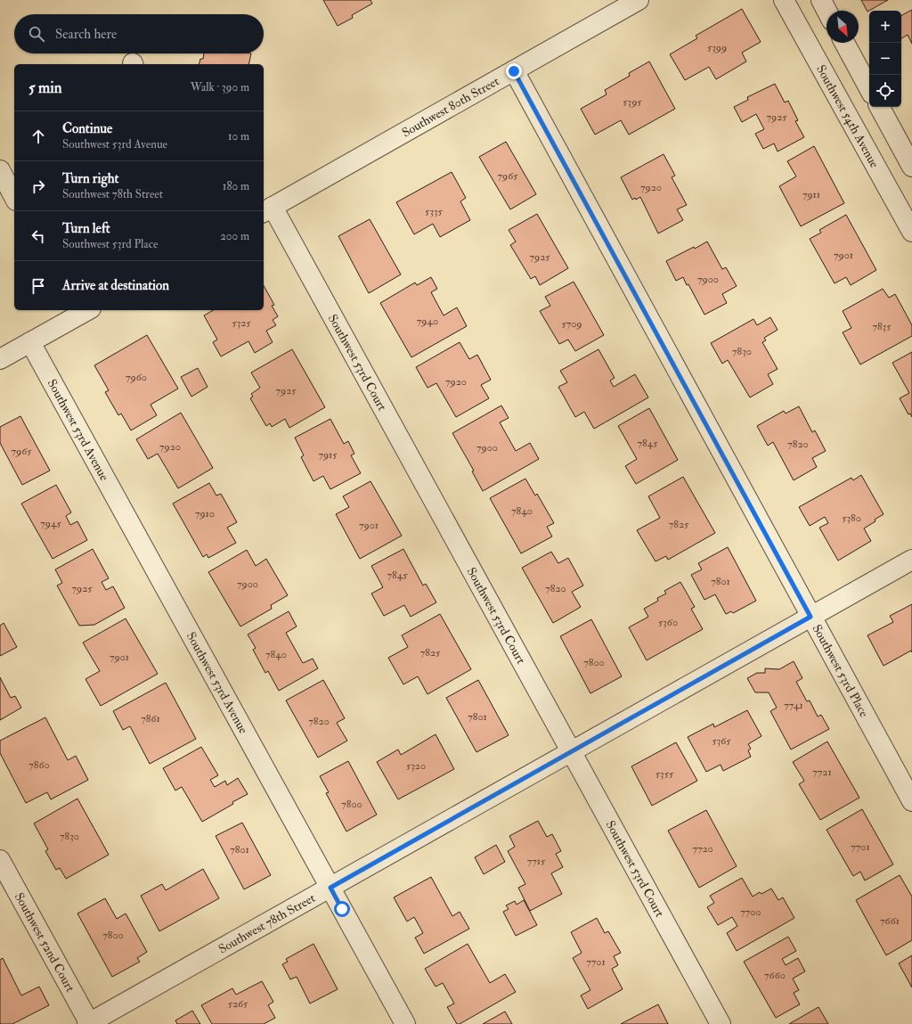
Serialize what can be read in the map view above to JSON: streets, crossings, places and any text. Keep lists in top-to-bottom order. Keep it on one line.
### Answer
{"streets":{"street":["Southwest 80th Street","Southwest 54th Avenue","Southwest 53rd Court","Southwest 53rd Avenue","Southwest 53rd Place","Southwest 78th Street","Southwest 52nd Court"]},"crossings":[["Southwest 80th Street","Southwest 53rd Court"],["Southwest 80th Street","Southwest 53rd Place"],["Southwest 53rd Court","Southwest 78th Street"],["Southwest 53rd Avenue","Southwest 78th Street"],["Southwest 53rd Place","Southwest 78th Street"],["Southwest 78th Street","Southwest 52nd Court"]],"house_numbers":["5399","5395","7925","7965","7920","7911","5335","7901","7925","7900","7940","5325","5709","7835","7830","7960","7920","7925","7845","7820","7920","7900","7965","7915","7840","7910","5380","7945","7825","7901","7845","7801","7900","7925","7820","5360","7825","7840","7901","7800","7741","7801","7861","7820","5365","7860","5320","7721","5355","7800","7830","7701","7720","7801","7715","7700","7661","7800","7701","7660","5265"],"north":"bottom right","page":{"map_buttons":["+","−"],"search":"Search here","heading":["5 min","Walk · 390 m"],"list":[["Continue","Southwest 53rd Avenue","10 m"],["Turn right","Southwest 78th Street","180 m"],["Turn left","Southwest 53rd Place","200 m"],"Arrive at destination"]}}
